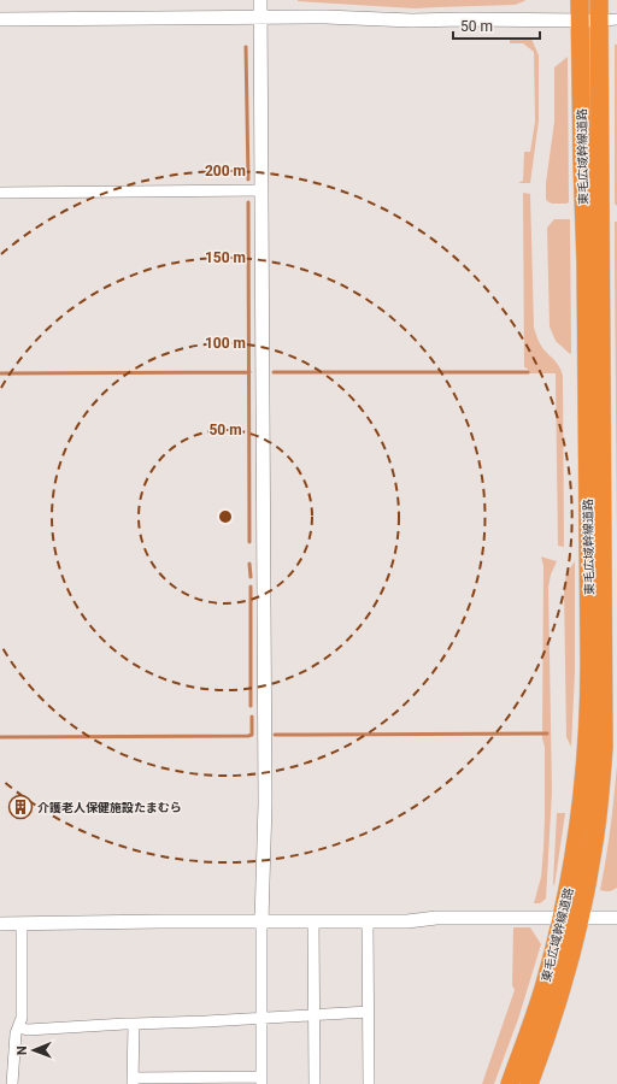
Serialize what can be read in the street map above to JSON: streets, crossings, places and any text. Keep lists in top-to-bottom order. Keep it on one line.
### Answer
{"streets":{"highway":["東毛広域幹線道路"]},"places":{"building":["介護老人保健施設たまむら"]},"scale_bar":"50 m","north":"left","rings":["200 m","150 m","100 m","50 m"]}
